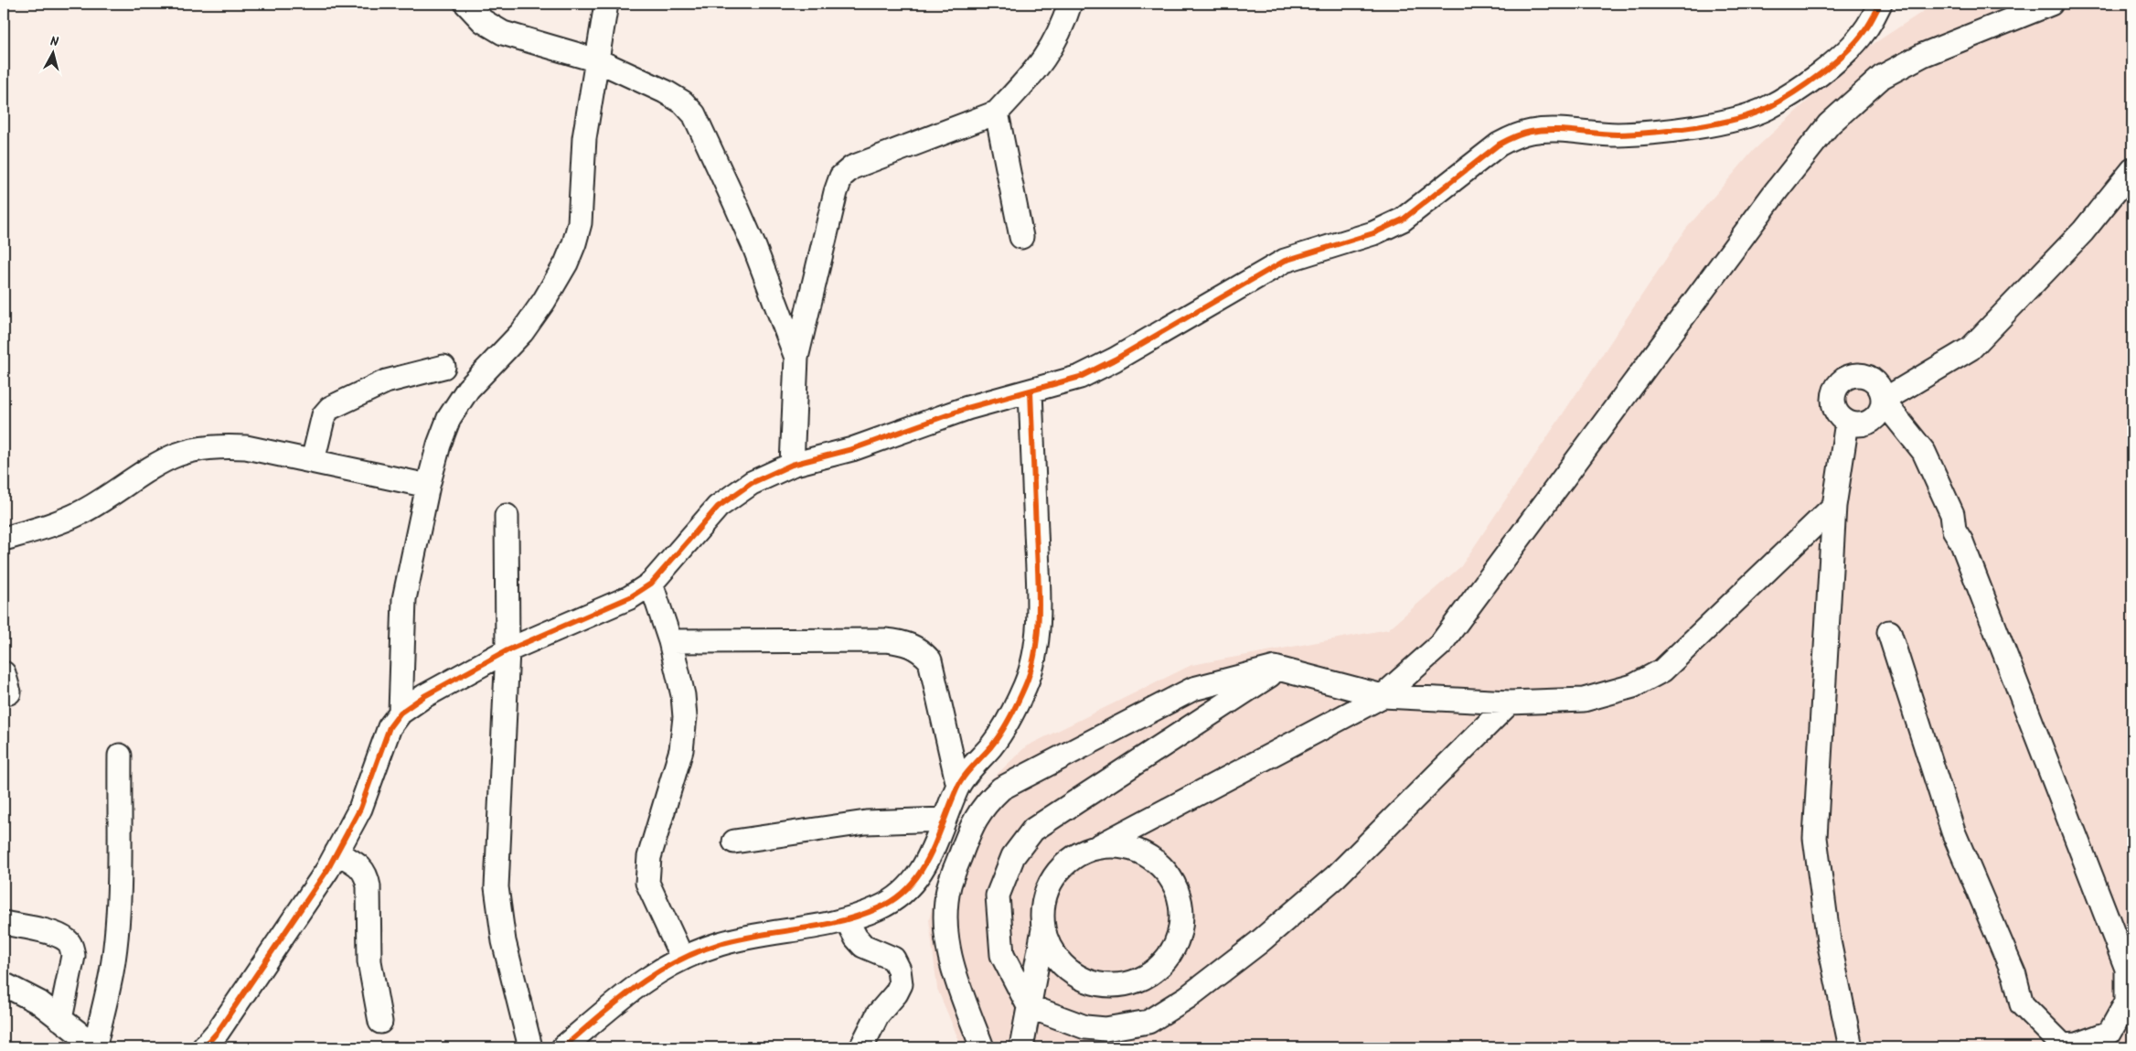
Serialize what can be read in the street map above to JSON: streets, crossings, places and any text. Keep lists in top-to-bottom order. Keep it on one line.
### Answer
{"north":"top"}
